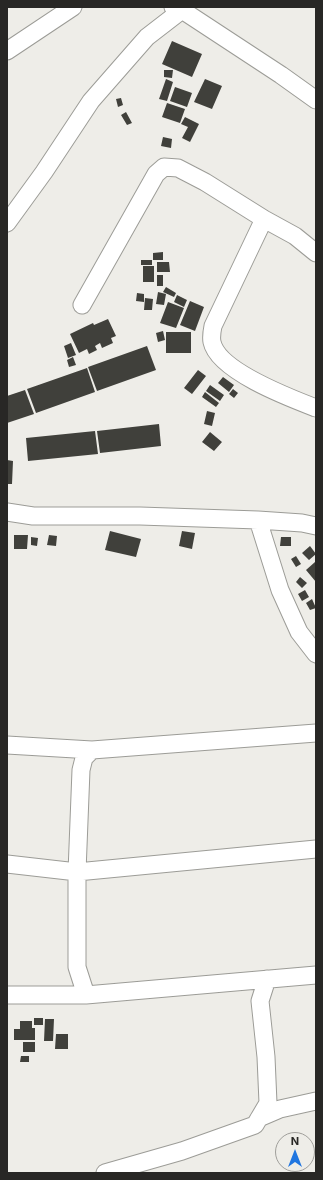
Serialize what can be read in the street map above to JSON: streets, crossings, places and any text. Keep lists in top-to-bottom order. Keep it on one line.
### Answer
{"north":"top"}
